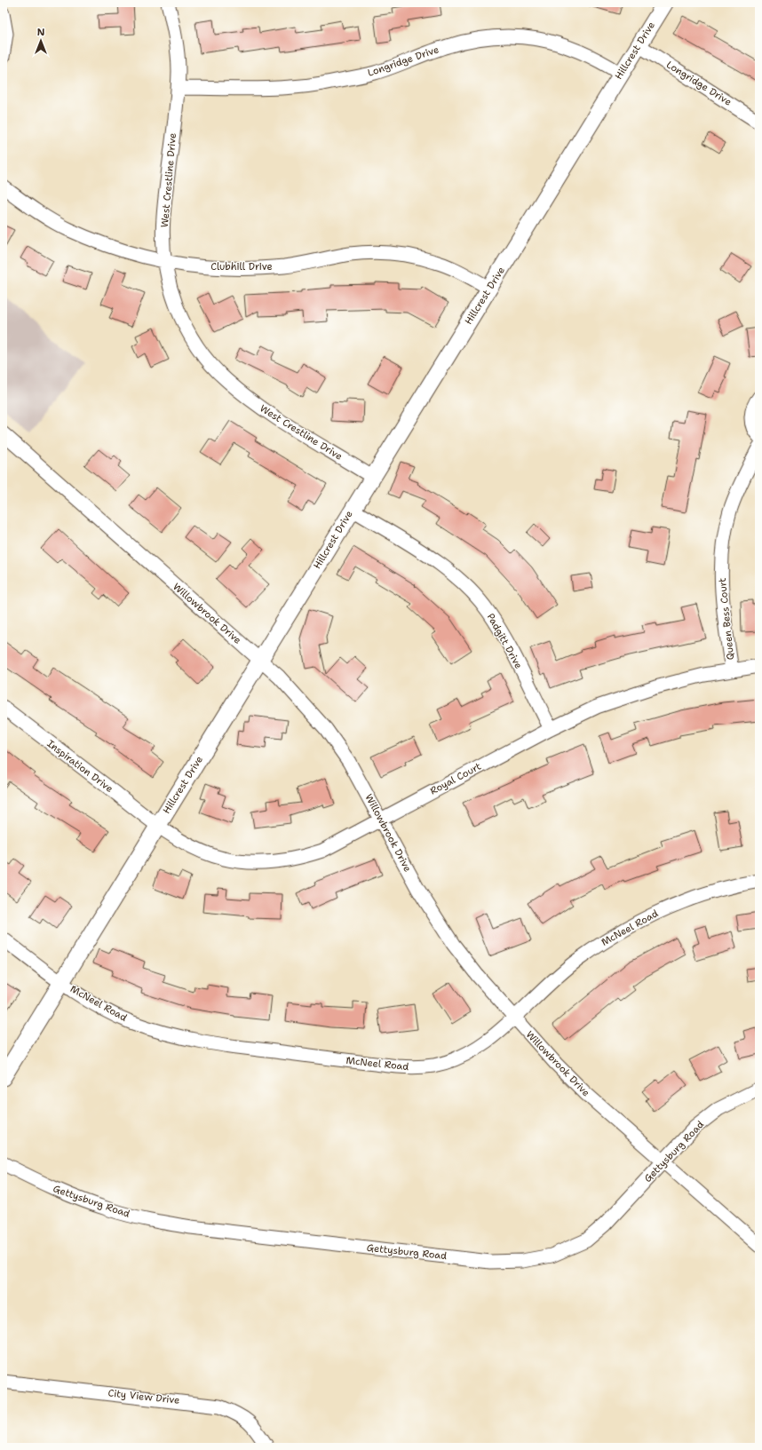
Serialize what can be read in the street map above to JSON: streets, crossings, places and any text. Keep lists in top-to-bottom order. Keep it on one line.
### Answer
{"streets":{"street":["Hillcrest Drive","Longridge Drive","West Crestline Drive","Clubhill Drive","Willowbrook Drive","Queen Bess Court","Padgitt Drive","Inspiration Drive","Royal Court","McNeel Road","Gettysburg Road","City View Drive"]},"crossings":[["Hillcrest Drive","Longridge Drive"],["Hillcrest Drive","West Crestline Drive"],["Hillcrest Drive","Clubhill Drive"],["Hillcrest Drive","Willowbrook Drive"],["Hillcrest Drive","Padgitt Drive"],["Hillcrest Drive","Inspiration Drive"],["Hillcrest Drive","Royal Court"],["Hillcrest Drive","McNeel Road"],["Longridge Drive","West Crestline Drive"],["West Crestline Drive","Clubhill Drive"],["Willowbrook Drive","Royal Court"],["Willowbrook Drive","McNeel Road"],["Willowbrook Drive","Gettysburg Road"],["Queen Bess Court","Royal Court"],["Padgitt Drive","Royal Court"],["Inspiration Drive","Royal Court"]],"north":"top"}
